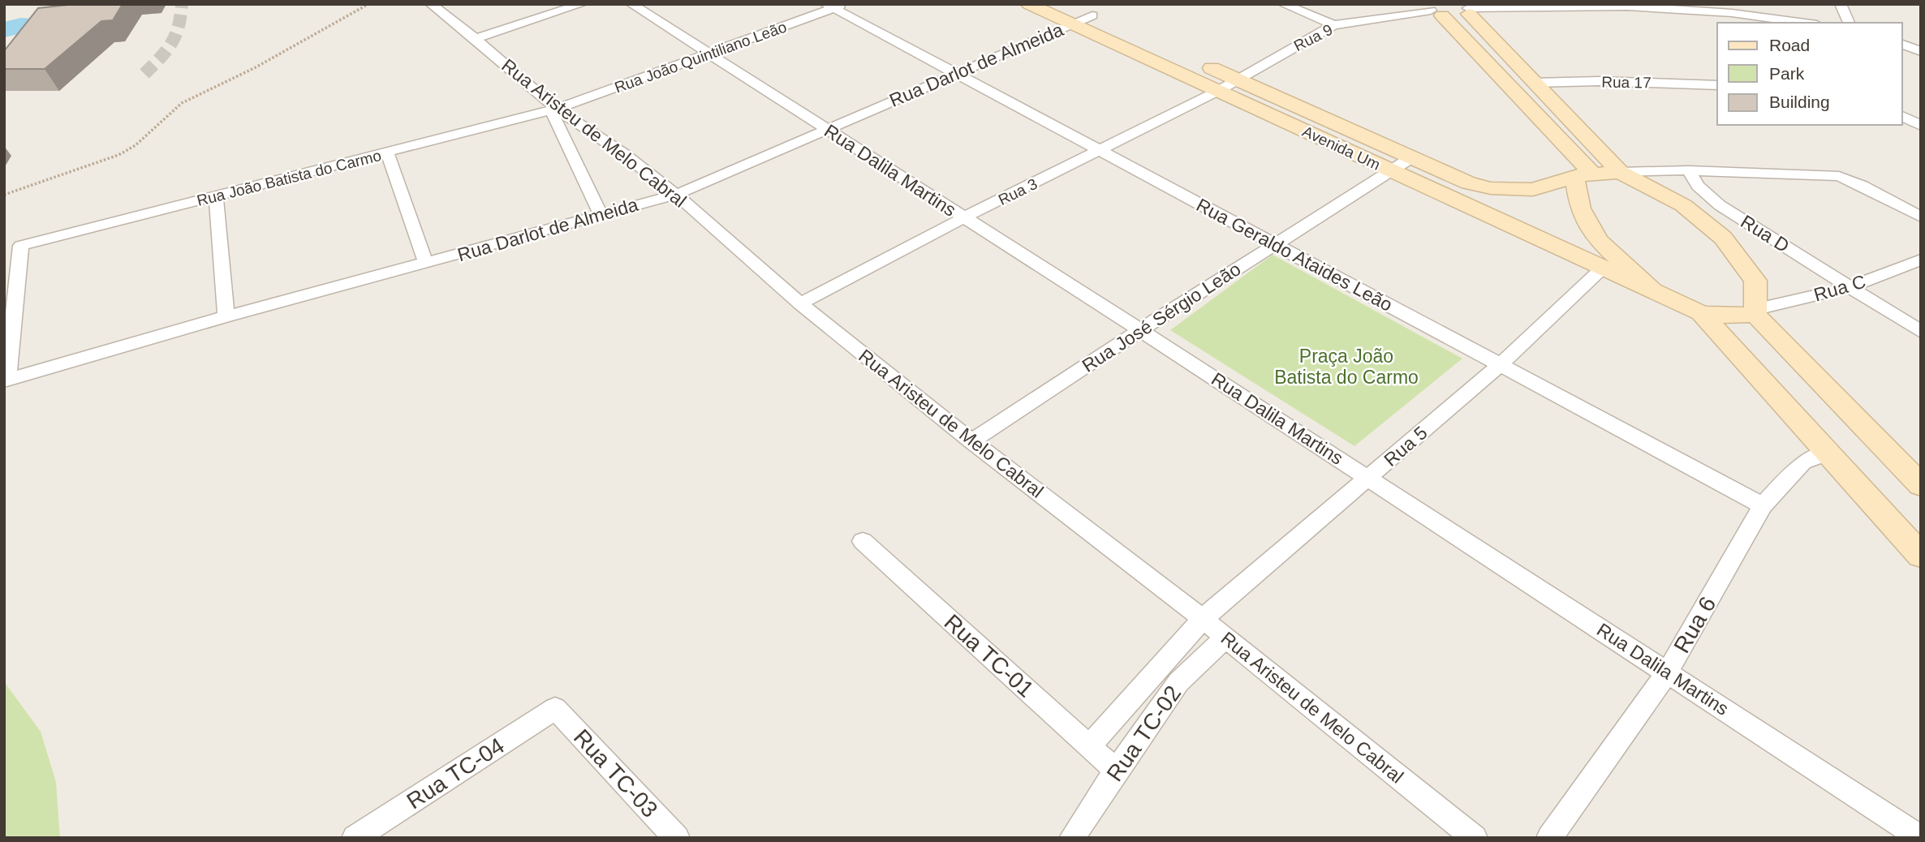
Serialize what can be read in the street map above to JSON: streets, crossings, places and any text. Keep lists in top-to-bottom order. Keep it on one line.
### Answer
{"streets":{"street":["Rua 9","Rua João Quintiliano Leão","Rua Darlot de Almeida","Rua 17","Rua Aristeu de Melo Cabral","Avenida Um","Rua Dalila Martins","Rua João Batista do Carmo","Rua 3","Rua D","Rua Geraldo Ataides Leão","Rua C","Rua José Sérgio Leão","Rua 5","Rua 6","Rua TC-01","Rua TC-02","Rua TC-04","Rua TC-03"]},"crossings":[["Rua 9","Avenida Um"],["Rua 9","Rua 3"],["Rua João Quintiliano Leão","Rua Aristeu de Melo Cabral"],["Rua João Quintiliano Leão","Rua Dalila Martins"],["Rua João Quintiliano Leão","Rua João Batista do Carmo"],["Rua João Quintiliano Leão","Rua Geraldo Ataides Leão"],["Rua Darlot de Almeida","Rua Aristeu de Melo Cabral"],["Rua Darlot de Almeida","Avenida Um"],["Rua Darlot de Almeida","Rua Dalila Martins"],["Rua Darlot de Almeida","Rua Geraldo Ataides Leão"],["Rua Aristeu de Melo Cabral","Rua João Batista do Carmo"],["Rua Aristeu de Melo Cabral","Rua 3"],["Rua Aristeu de Melo Cabral","Rua José Sérgio Leão"],["Rua Aristeu de Melo Cabral","Rua 5"],["Rua Aristeu de Melo Cabral","Rua TC-02"],["Avenida Um","Rua 3"],["Avenida Um","Rua José Sérgio Leão"],["Avenida Um","Rua 5"],["Rua Dalila Martins","Rua 3"],["Rua Dalila Martins","Rua José Sérgio Leão"],["Rua Dalila Martins","Rua 5"],["Rua Dalila Martins","Rua 6"],["Rua 3","Rua Geraldo Ataides Leão"],["Rua D","Rua C"],["Rua Geraldo Ataides Leão","Rua José Sérgio Leão"],["Rua Geraldo Ataides Leão","Rua 5"],["Rua Geraldo Ataides Leão","Rua 6"],["Rua 5","Rua TC-02"],["Rua TC-01","Rua TC-02"],["Rua TC-04","Rua TC-03"]],"parks":["Praça João Batista do Carmo"],"legend":["Road","Park","Building"]}
